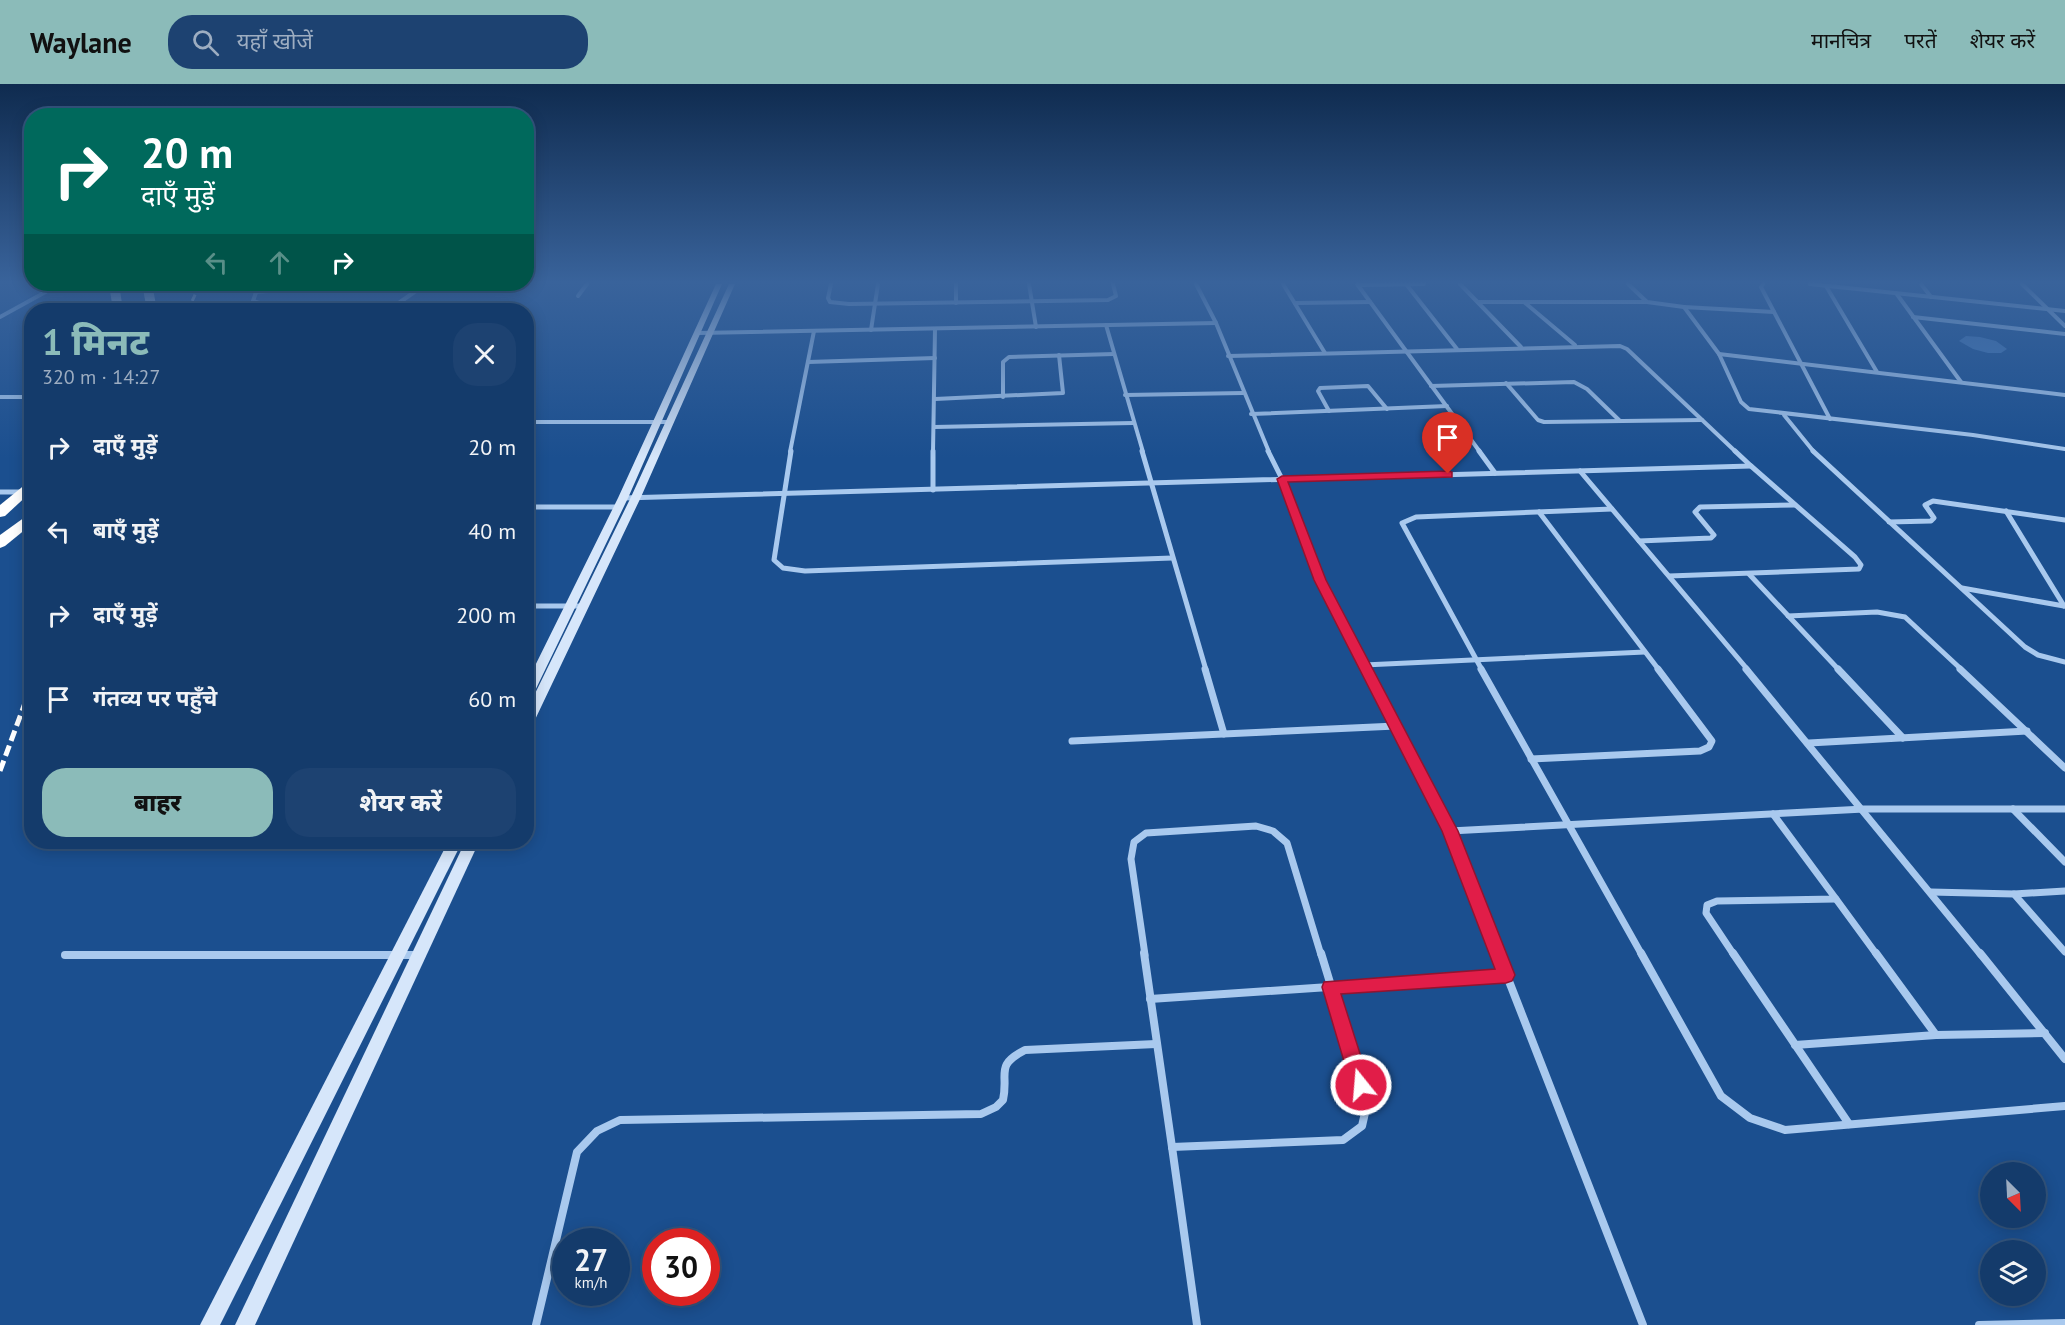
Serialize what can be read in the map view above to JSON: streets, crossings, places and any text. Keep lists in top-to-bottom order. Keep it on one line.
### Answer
{"north":"bottom right","page":{"header":"Waylane","search":"यहाँ खोजें","nav":["मानचित्र","परतें","शेयर करें"],"turn":["20 m","दाएँ मुड़ें"],"heading":["1 मिनट","320 m · 14:27"],"list":[{"name":"दाएँ मुड़ें","value":"20 m"},{"name":"बाएँ मुड़ें","value":"40 m"},{"name":"दाएँ मुड़ें","value":"200 m"},{"name":"गंतव्य पर पहुँचे","value":"60 m"}],"buttons":["बाहर","शेयर करें"],"speed":"27 km/h","limit":"30"}}
